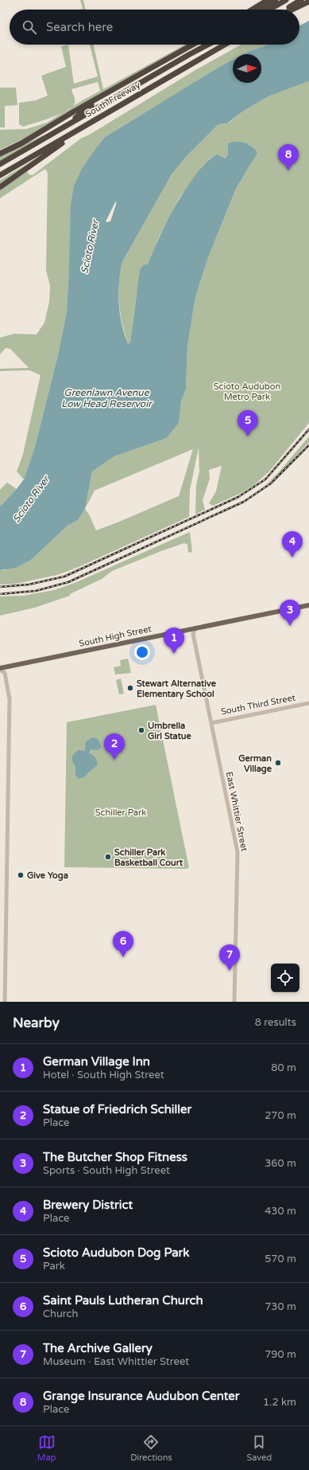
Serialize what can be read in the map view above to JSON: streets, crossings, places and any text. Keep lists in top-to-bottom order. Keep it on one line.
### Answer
{"streets":{"highway":["South Freeway"],"main road":["South High Street"],"street":["South Third Street","East Whittier Street"]},"crossings":[["South High Street","East Whittier Street"],["South Third Street","East Whittier Street"]],"water":["Scioto River","Greenlawn Avenue Low Head Reservoir"],"parks":["Scioto Audubon Metro Park","Schiller Park"],"places":["Stewart Alternative Elementary School","Umbrella Girl Statue","German Village","Schiller Park Basketball Court","Give Yoga"],"north":"right","page":{"search":"Search here","pins":["8","5","4","3","1","2","6","7"],"heading":["Nearby","8 results"],"list":[{"mark":"1","name":"German Village Inn","note":"Hotel · South High Street","value":"80 m"},{"mark":"2","name":"Statue of Friedrich Schiller","note":"Place","value":"270 m"},{"mark":"3","name":"The Butcher Shop Fitness","note":"Sports · South High Street","value":"360 m"},{"mark":"4","name":"Brewery District","note":"Place","value":"430 m"},{"mark":"5","name":"Scioto Audubon Dog Park","note":"Park","value":"570 m"},{"mark":"6","name":"Saint Pauls Lutheran Church","note":"Church","value":"730 m"},{"mark":"7","name":"The Archive Gallery","note":"Museum · East Whittier Street","value":"790 m"},{"mark":"8","name":"Grange Insurance Audubon Center","note":"Place","value":"1.2 km"}],"nav":["Map","Directions","Saved"]}}
